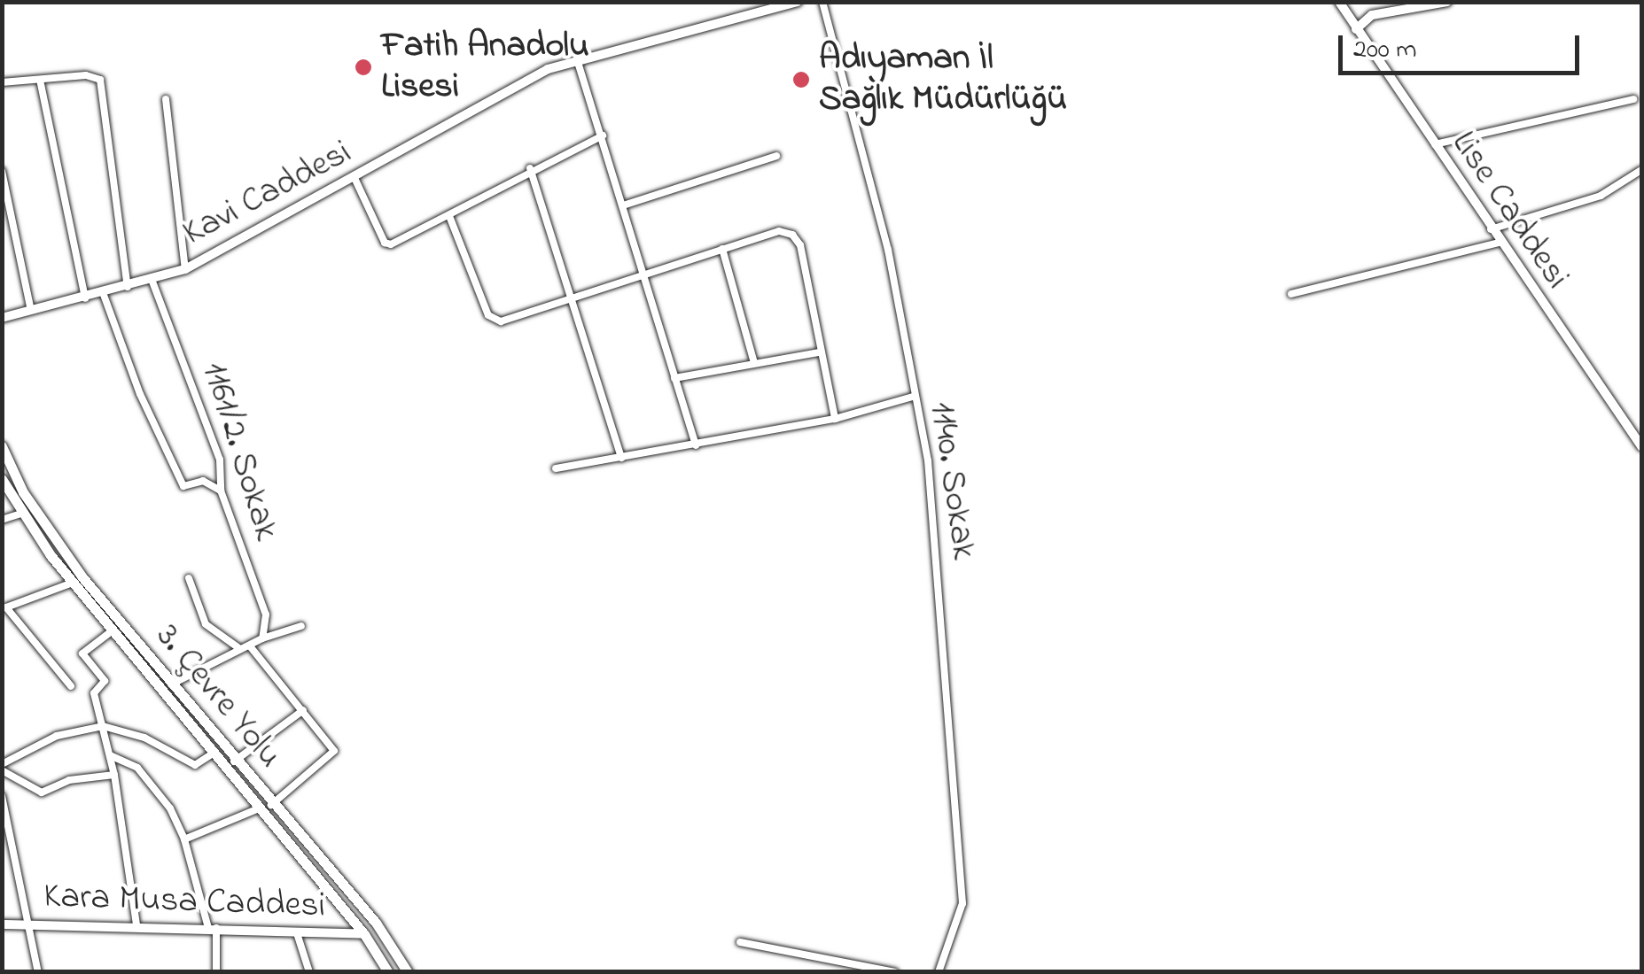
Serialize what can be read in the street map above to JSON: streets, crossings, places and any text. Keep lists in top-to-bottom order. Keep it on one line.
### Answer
{"streets":{"main road":["3. Çevre Yolu"],"street":["Kavi Caddesi","Lise Caddesi","1161/2. Sokak","1140. Sokak","Kara Musa Caddesi"]},"crossings":[["Kavi Caddesi","1161/2. Sokak"],["3. Çevre Yolu","Kara Musa Caddesi"]],"places":["Fatih Anadolu Lisesi","Adıyaman İl Sağlık Müdürlüğü"],"scale_bar":"200 m"}
